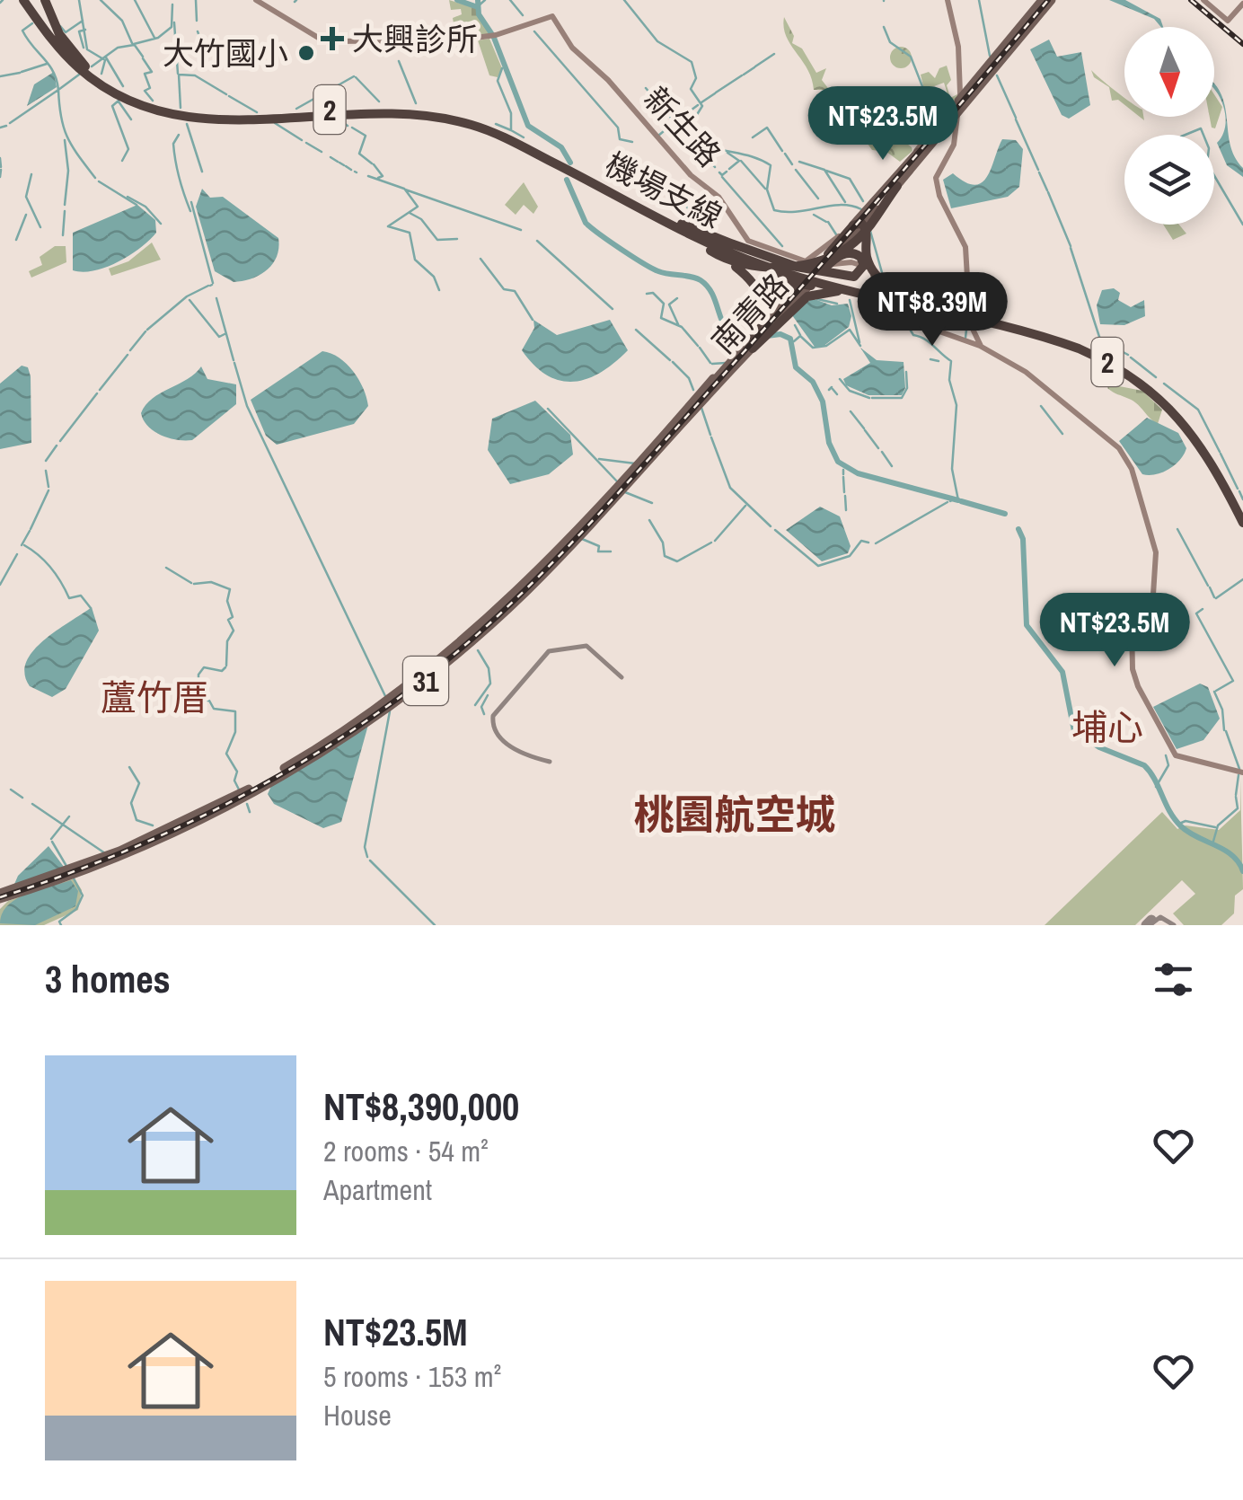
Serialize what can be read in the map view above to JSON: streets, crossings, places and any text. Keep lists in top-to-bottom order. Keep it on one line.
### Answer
{"streets":{"highway":["2","機場支線"],"main road":["新生路","南青路","31"]},"crossings":[["2","新生路"],["2","機場支線"],["新生路","機場支線"],["新生路","南青路"],["南青路","31"]],"districts":["蘆竹厝","埔心","桃園航空城"],"places":{"health":["大興診所"],"other":["大竹國小"]},"north":"bottom","page":{"price":["NT$23.5M","NT$8.39M","NT$23.5M"],"heading":"3 homes","list":[{"name":"NT$8,390,000","note":"2 rooms · 54 m² · Apartment"},{"name":"NT$23.5M","note":"5 rooms · 153 m² · House"}]}}
